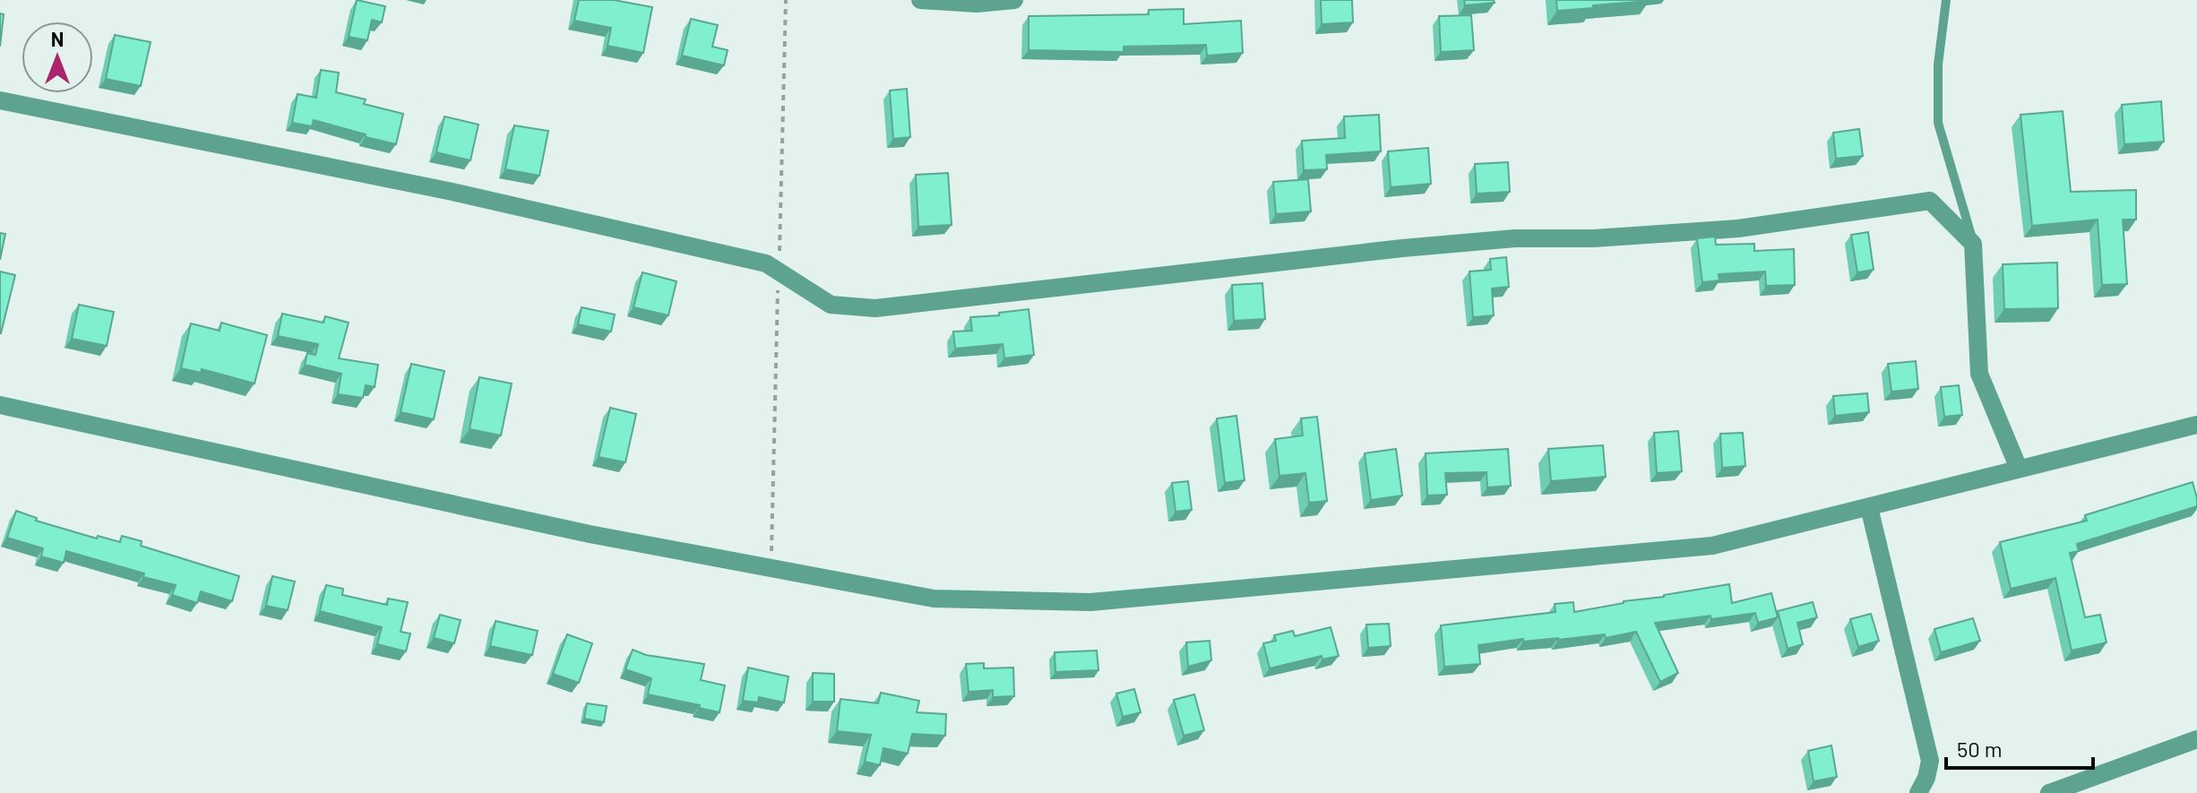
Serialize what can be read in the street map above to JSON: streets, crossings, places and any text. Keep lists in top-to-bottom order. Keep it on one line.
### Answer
{"scale_bar":"50 m","north":"top"}
